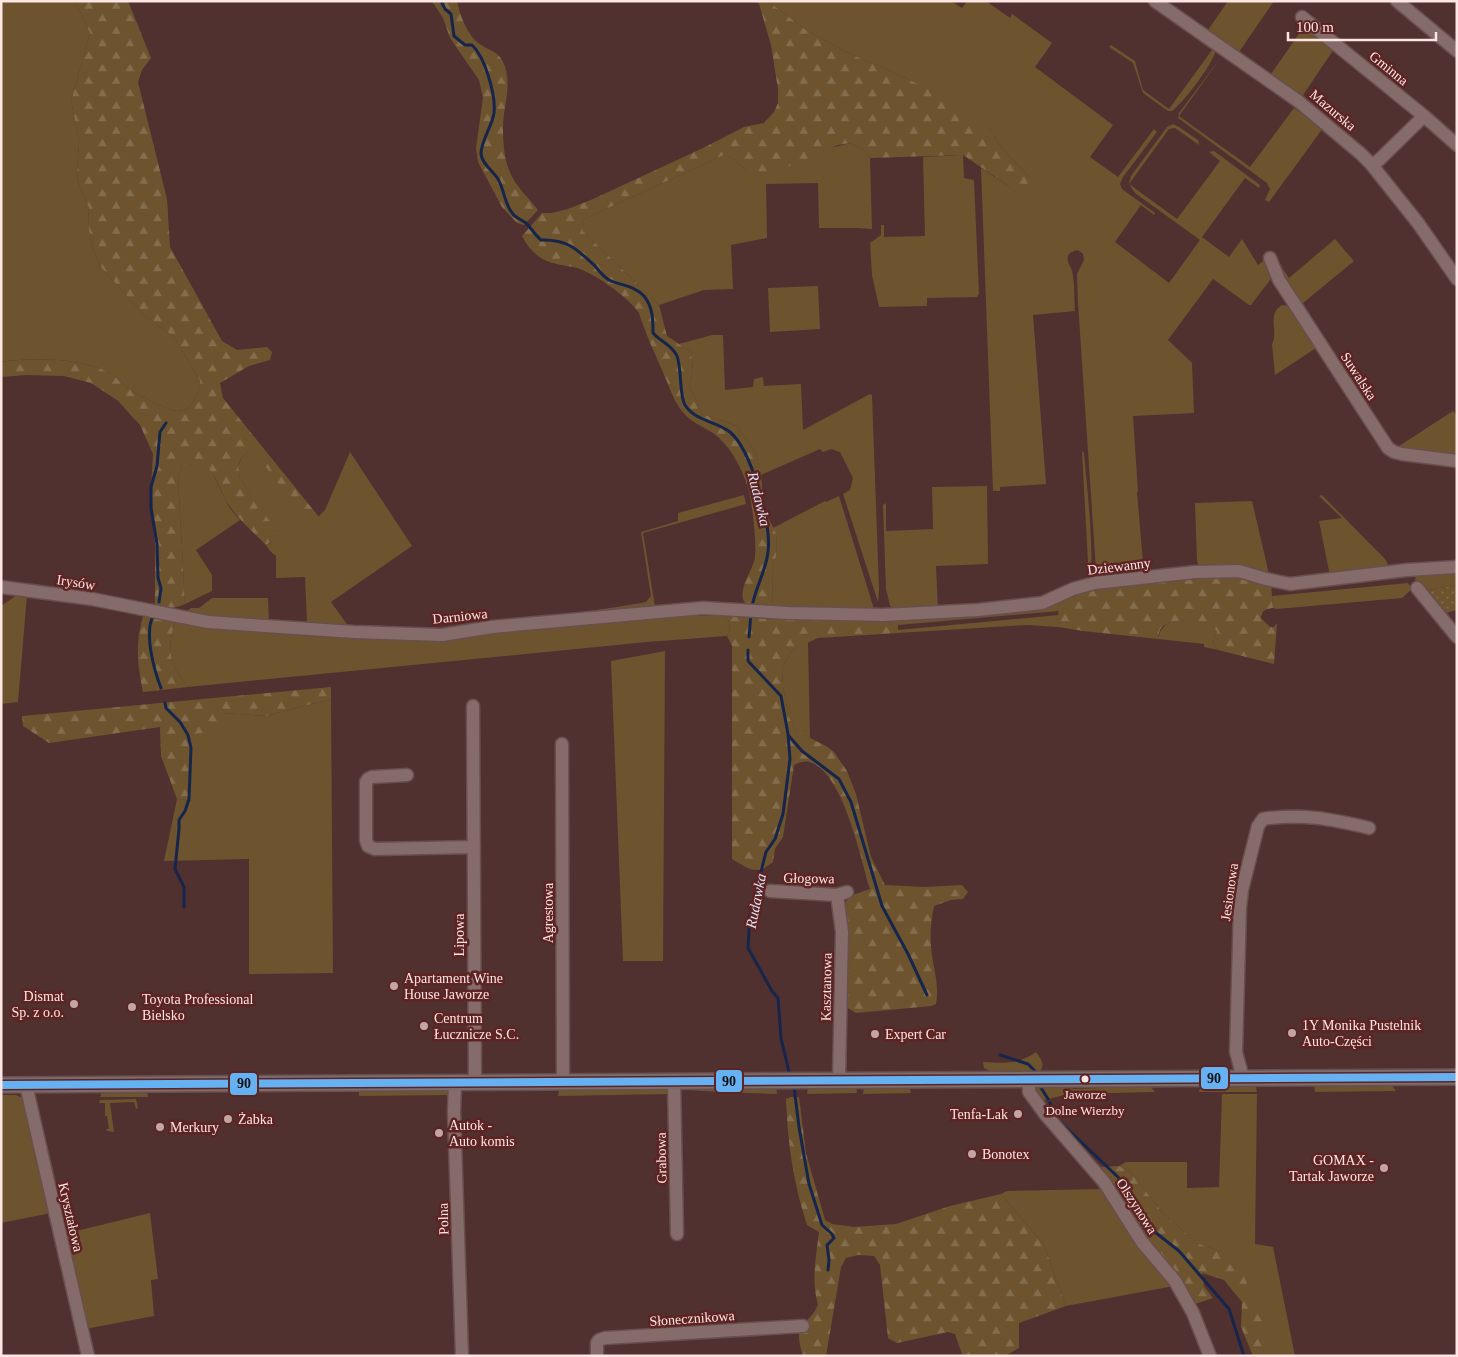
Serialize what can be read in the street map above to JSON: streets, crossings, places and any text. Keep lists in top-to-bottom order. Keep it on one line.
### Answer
{"streets":{"street":["Gminna","Mazurska","Suwalska","Dziewanny","Irysów","Darniowa","Głogowa","Jesionowa","Agrestowa","Lipowa","Kasztanowa","Grabowa","Olszynowa","Kryształowa","Polna","Słonecznikowa"]},"crossings":[["Dziewanny","Darniowa"],["Irysów","Darniowa"],["Głogowa","Kasztanowa"]],"water":["Rudawka"],"places":["Apartament Wine House Jaworze","Dismat Sp. z o.o.","Toyota Professional Bielsko","Centrum Łucznicze S.C.","1Y Monika Pustelnik Auto-Części","Expert Car","Jaworze Dolne Wierzby","Tenfa-Lak","Żabka","Merkury","Autok - Auto komis","Bonotex","GOMAX - Tartak Jaworze"],"lines":["transit line 90"],"scale_bar":"100 m"}
